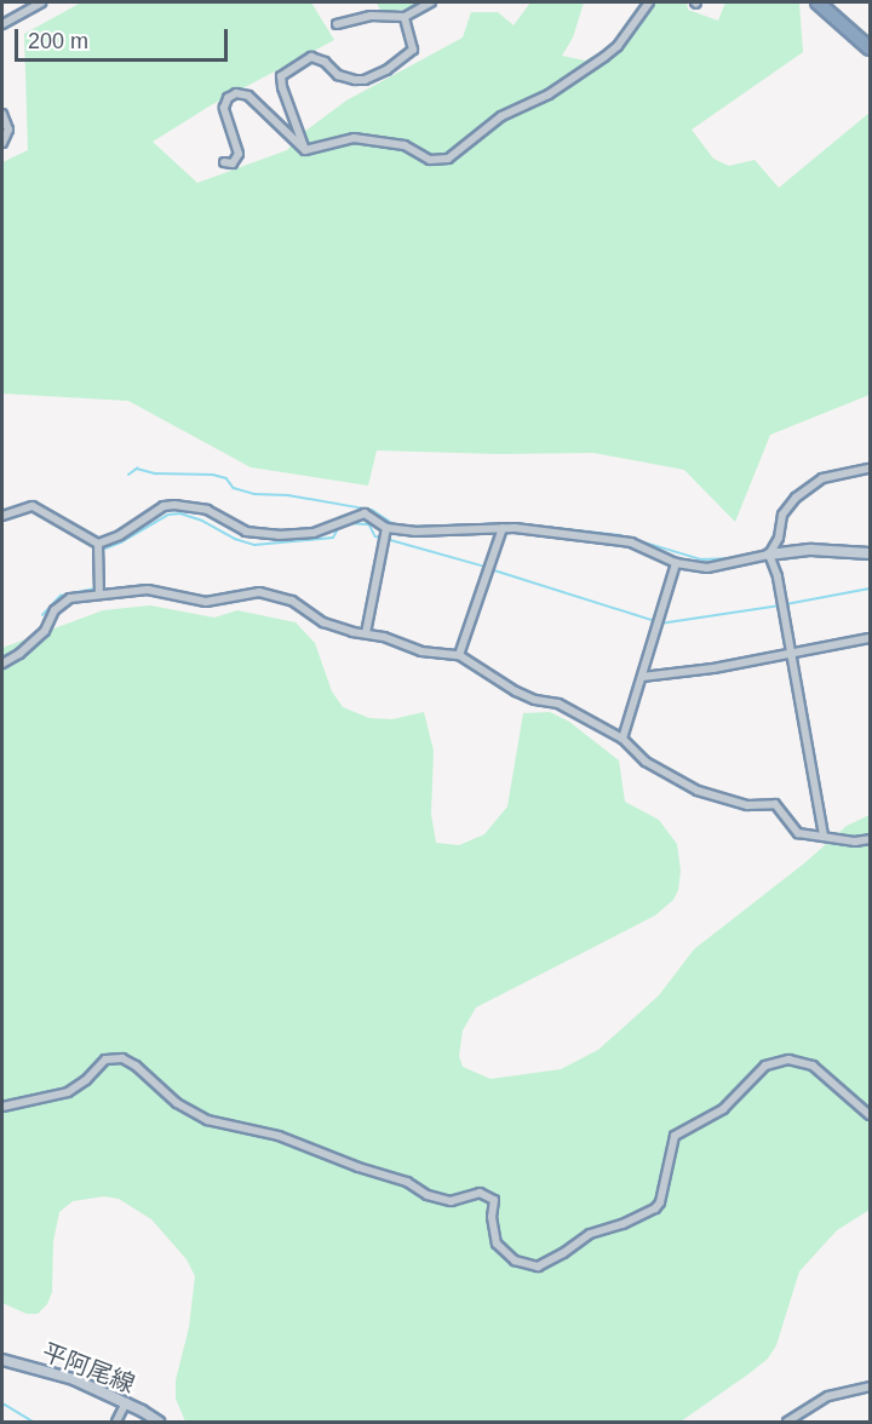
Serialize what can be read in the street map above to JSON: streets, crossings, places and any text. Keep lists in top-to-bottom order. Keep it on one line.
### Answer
{"streets":{"main road":["平阿尾線"]},"scale_bar":"200 m"}
